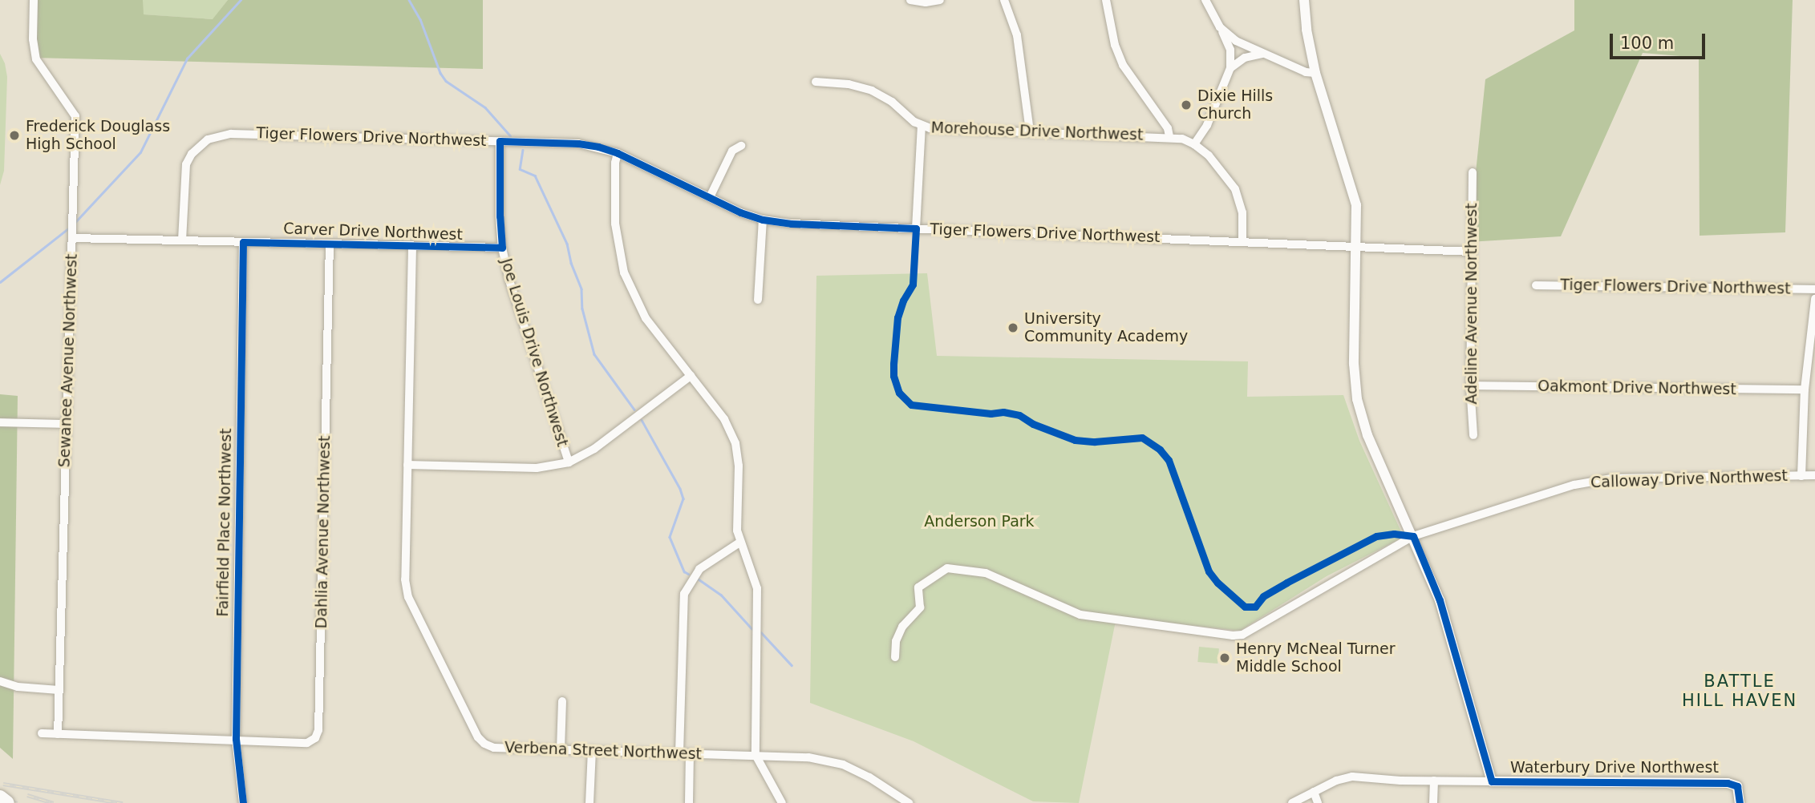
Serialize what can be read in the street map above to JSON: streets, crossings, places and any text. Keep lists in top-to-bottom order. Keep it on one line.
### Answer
{"streets":{"street":["Morehouse Drive Northwest","Tiger Flowers Drive Northwest","Carver Drive Northwest","Adeline Avenue Northwest","Joe Louis Drive Northwest","Sewanee Avenue Northwest","Oakmont Drive Northwest","Calloway Drive Northwest","Fairfield Place Northwest","Dahlia Avenue Northwest","Verbena Street Northwest","Waterbury Drive Northwest"]},"crossings":[["Tiger Flowers Drive Northwest","Carver Drive Northwest"],["Tiger Flowers Drive Northwest","Adeline Avenue Northwest"],["Tiger Flowers Drive Northwest","Joe Louis Drive Northwest"],["Carver Drive Northwest","Joe Louis Drive Northwest"],["Carver Drive Northwest","Sewanee Avenue Northwest"],["Carver Drive Northwest","Fairfield Place Northwest"],["Carver Drive Northwest","Dahlia Avenue Northwest"],["Carver Drive Northwest","Verbena Street Northwest"],["Adeline Avenue Northwest","Oakmont Drive Northwest"],["Fairfield Place Northwest","Dahlia Avenue Northwest"]],"districts":["BATTLE HILL HAVEN"],"parks":["Anderson Park"],"places":["Dixie Hills Church","Frederick Douglass High School","University Community Academy","Henry McNeal Turner Middle School"],"scale_bar":"100 m"}
